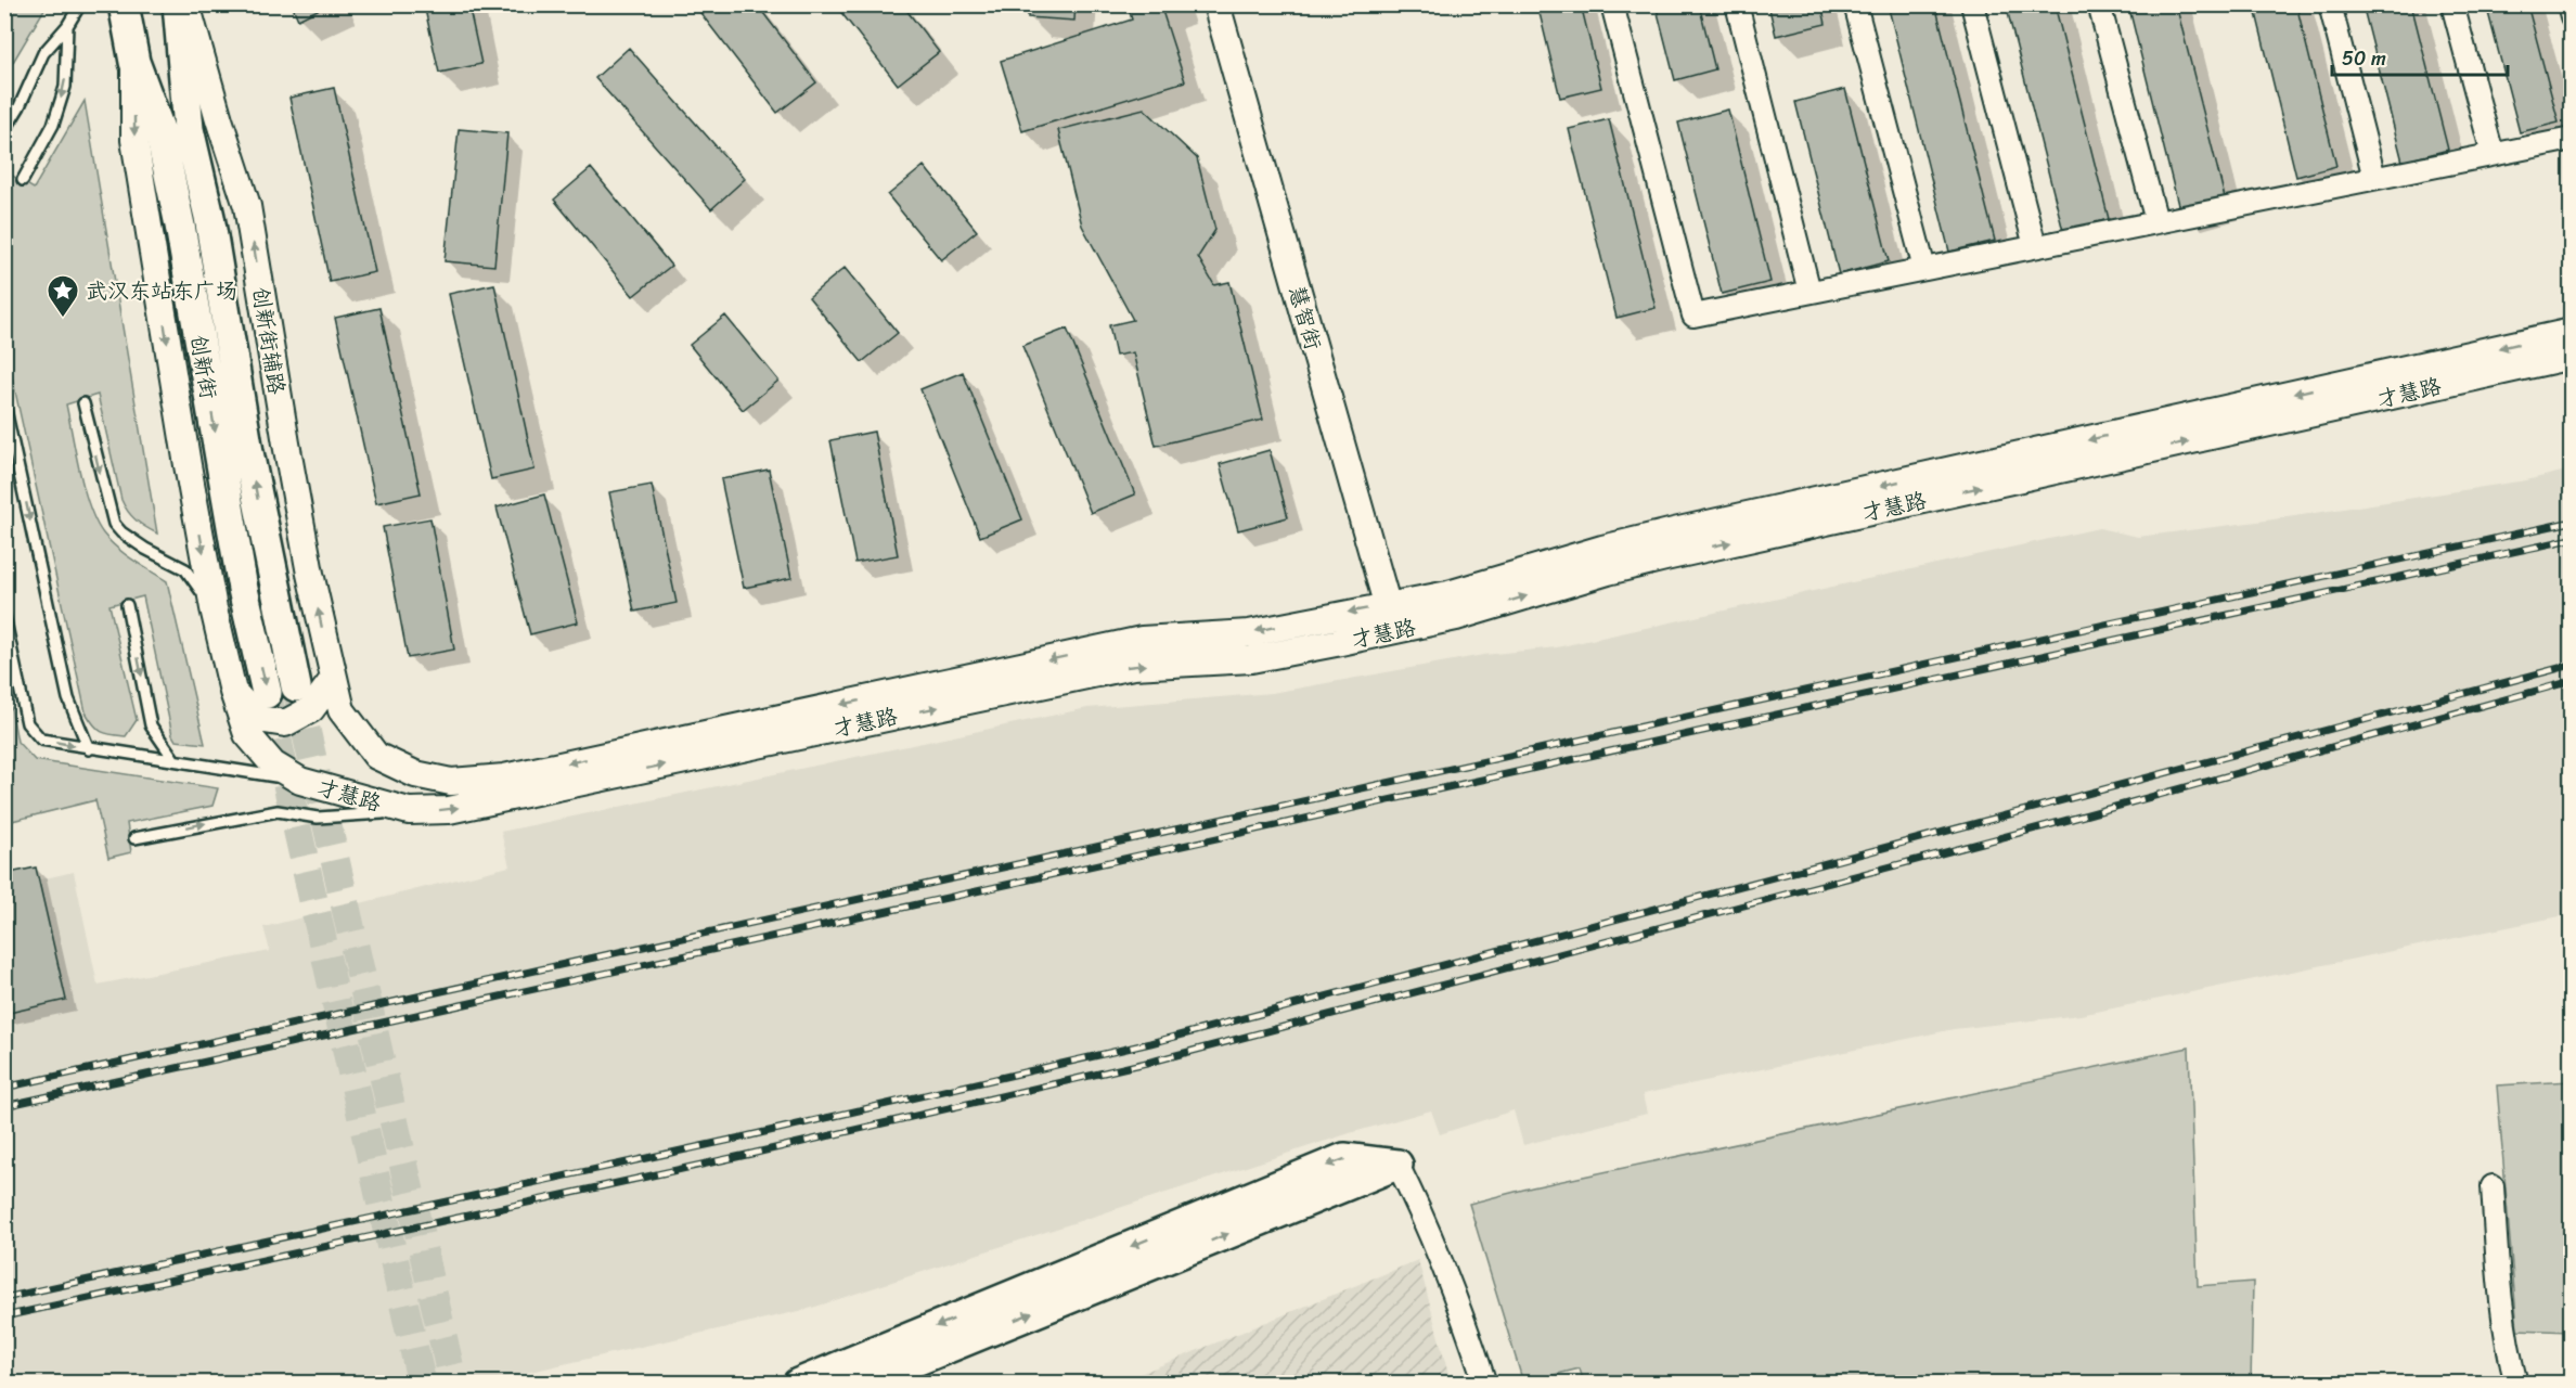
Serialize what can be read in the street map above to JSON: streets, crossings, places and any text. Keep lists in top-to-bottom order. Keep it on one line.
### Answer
{"streets":{"main road":["创新街"],"street":["慧智街","创新街辅路","才慧路"]},"crossings":[["慧智街","才慧路"],["创新街辅路","才慧路"]],"places":{"place":["武汉东站东广场"]},"scale_bar":"50 m"}
